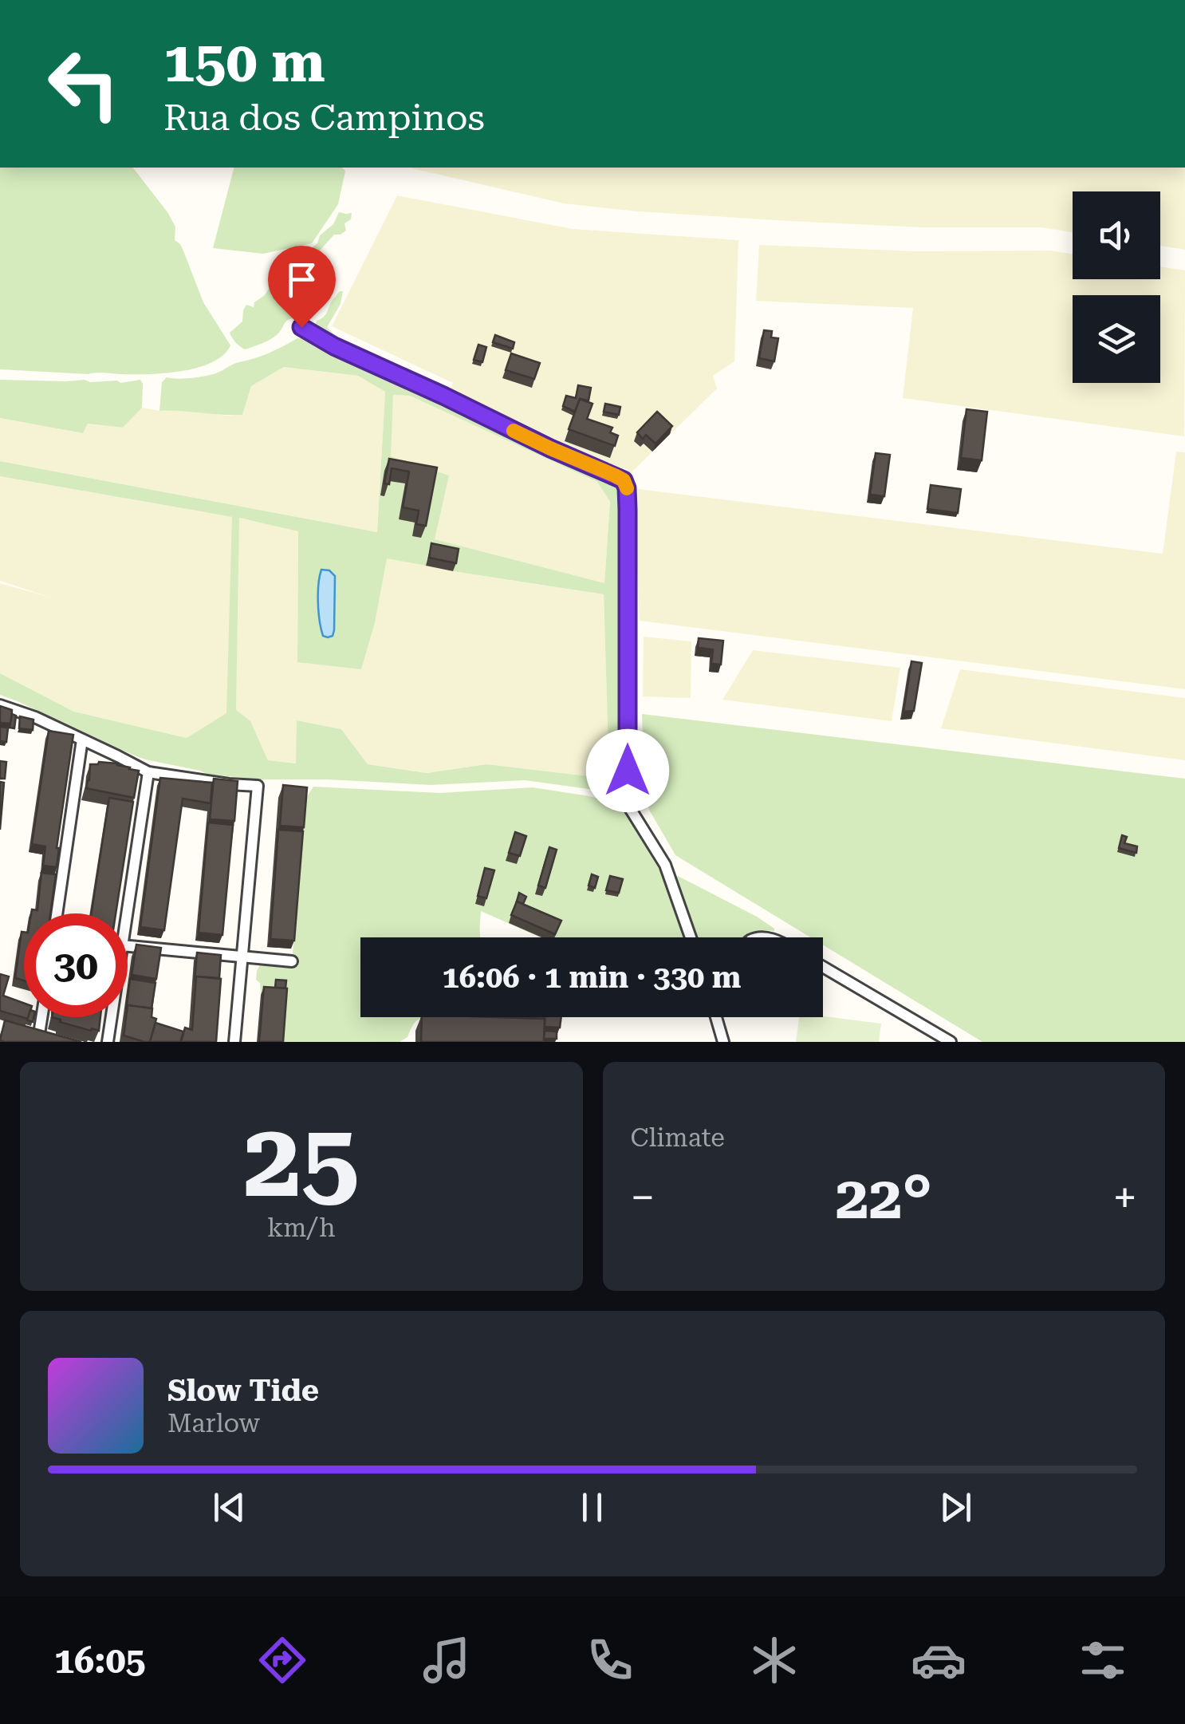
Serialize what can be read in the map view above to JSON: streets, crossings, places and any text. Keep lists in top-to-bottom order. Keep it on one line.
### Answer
{"page":{"turn":["150 m","Rua dos Campinos"],"limit":"30","trip":"16:06 · 1 min · 330 m","tile":[["25","km/h"],"Climate"],"heat":["−","22°","+"],"song":["Slow Tide","Marlow"],"tabs":"16:05"}}
